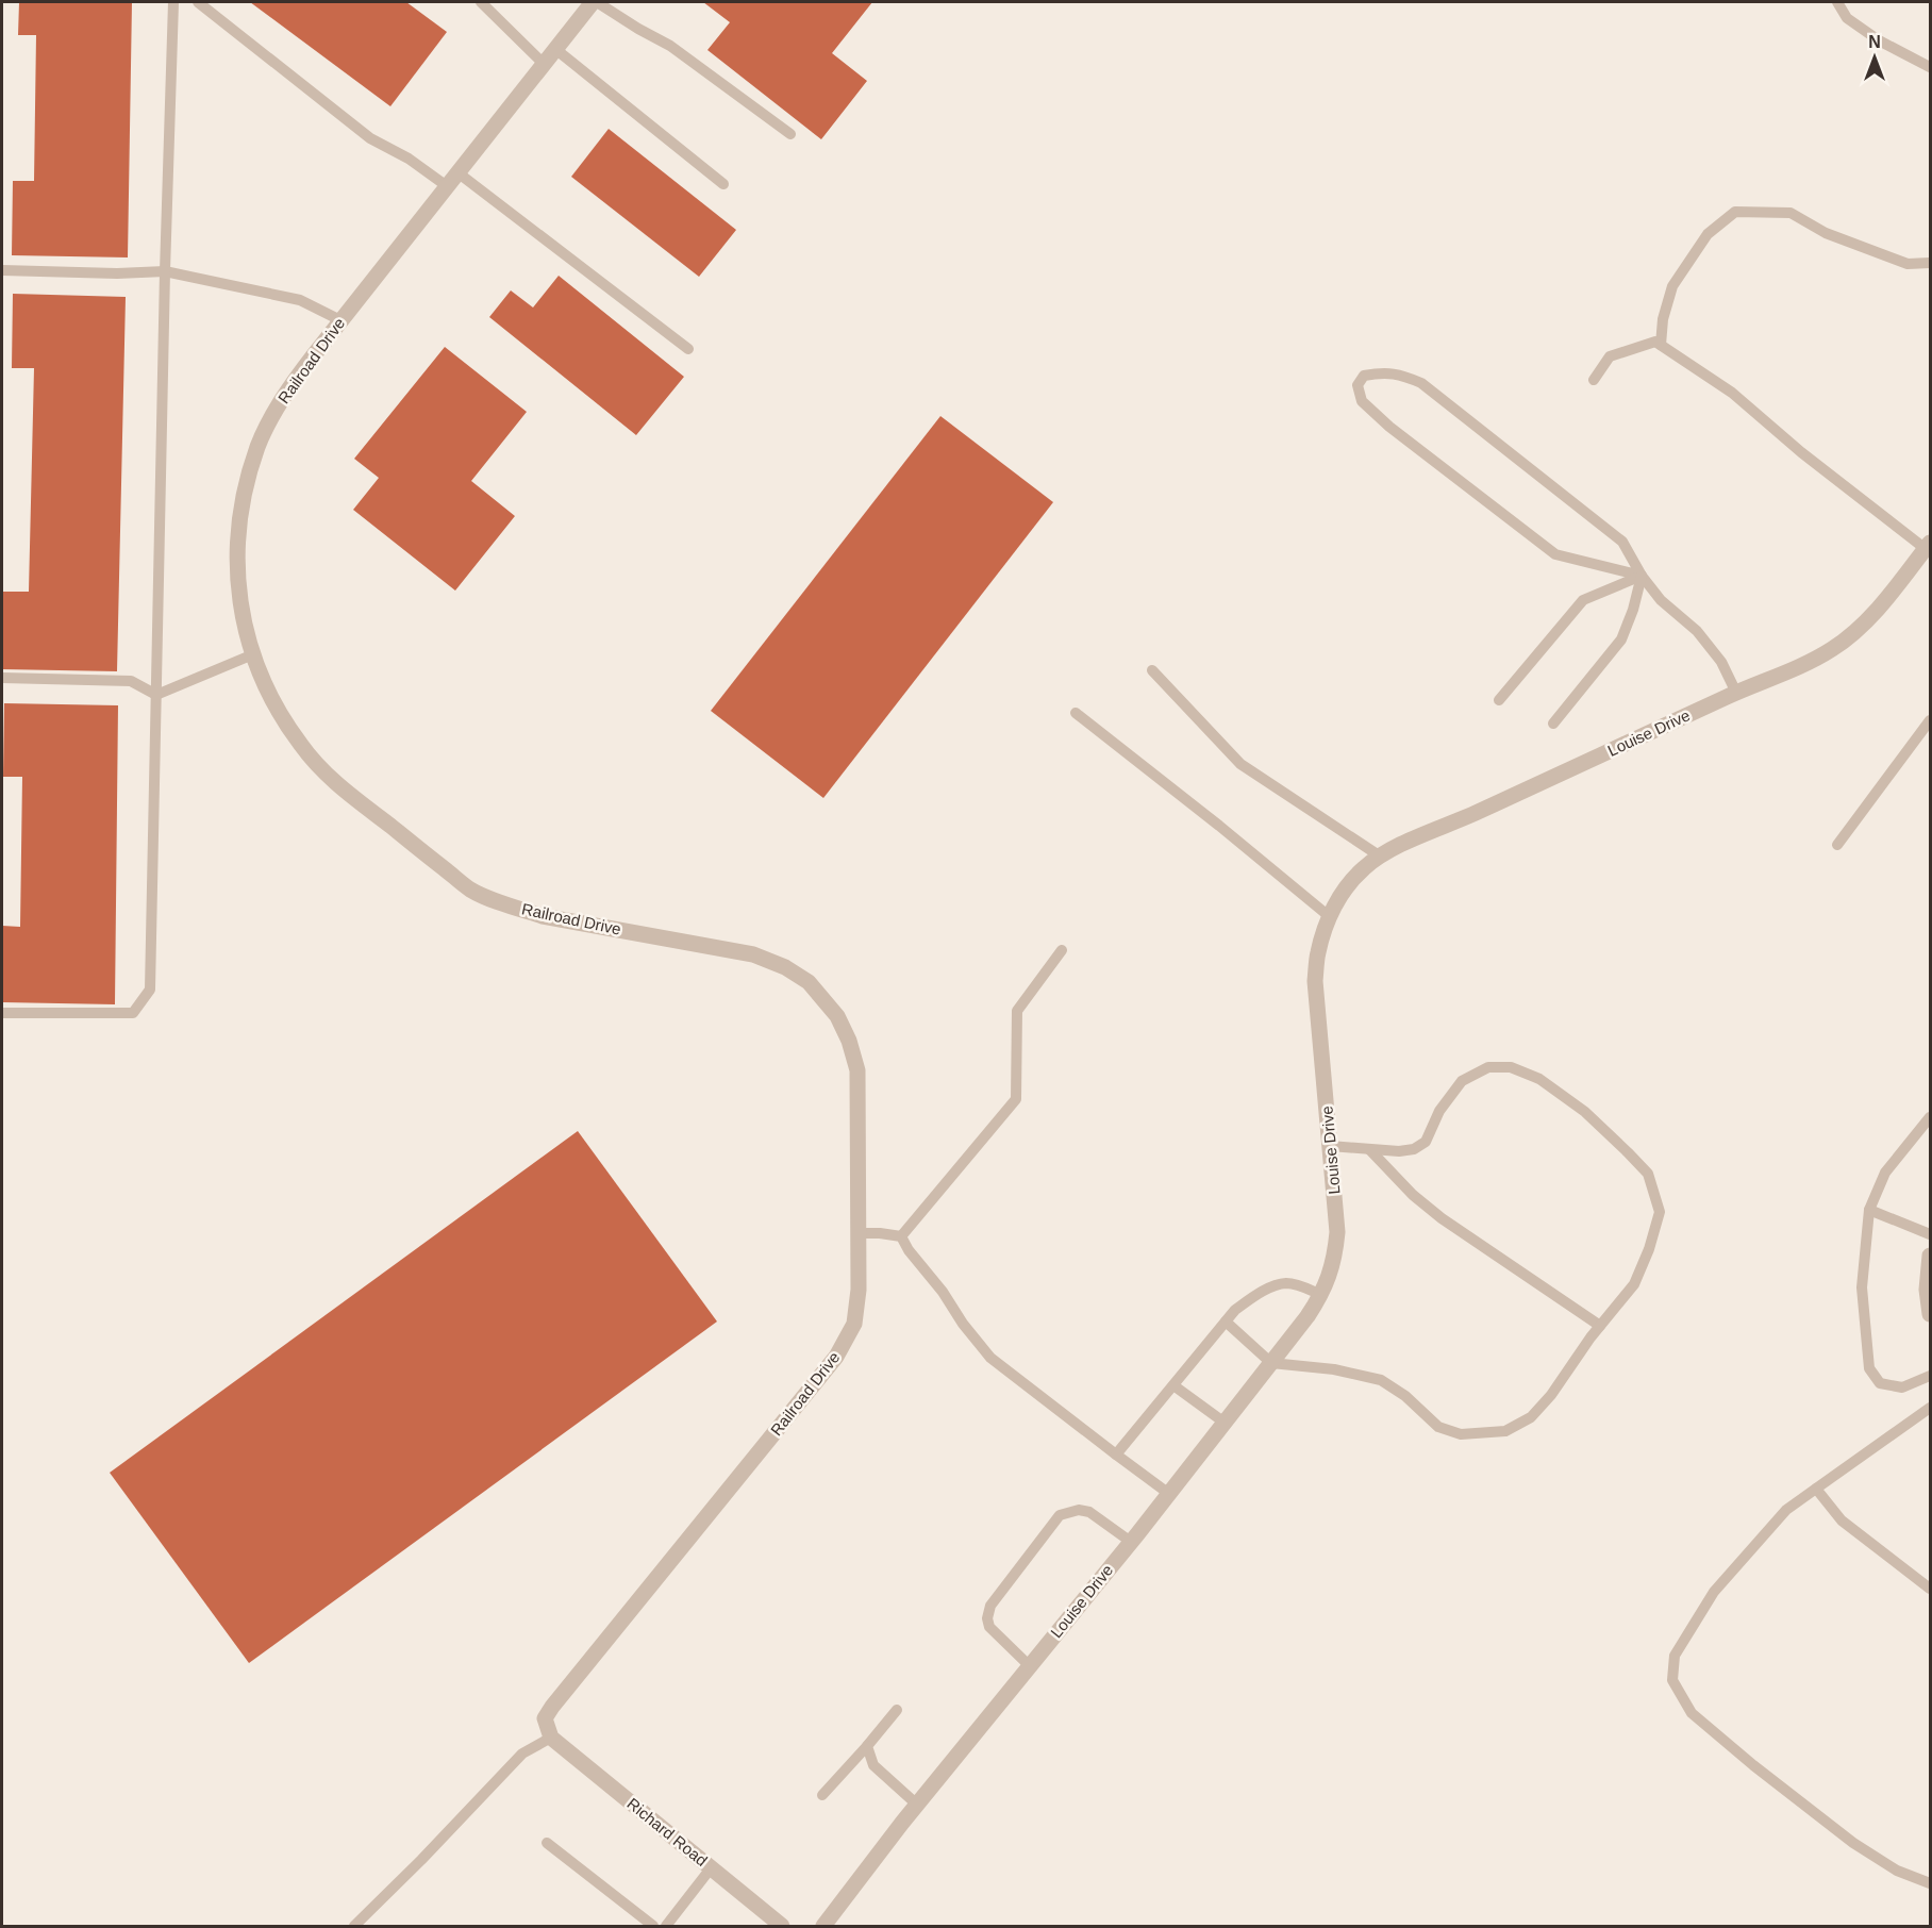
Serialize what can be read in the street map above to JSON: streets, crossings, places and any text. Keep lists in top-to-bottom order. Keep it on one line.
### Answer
{"streets":{"street":["Railroad Drive","Louise Drive","Richard Road"]},"crossings":[["Railroad Drive","Richard Road"]],"north":"top"}
